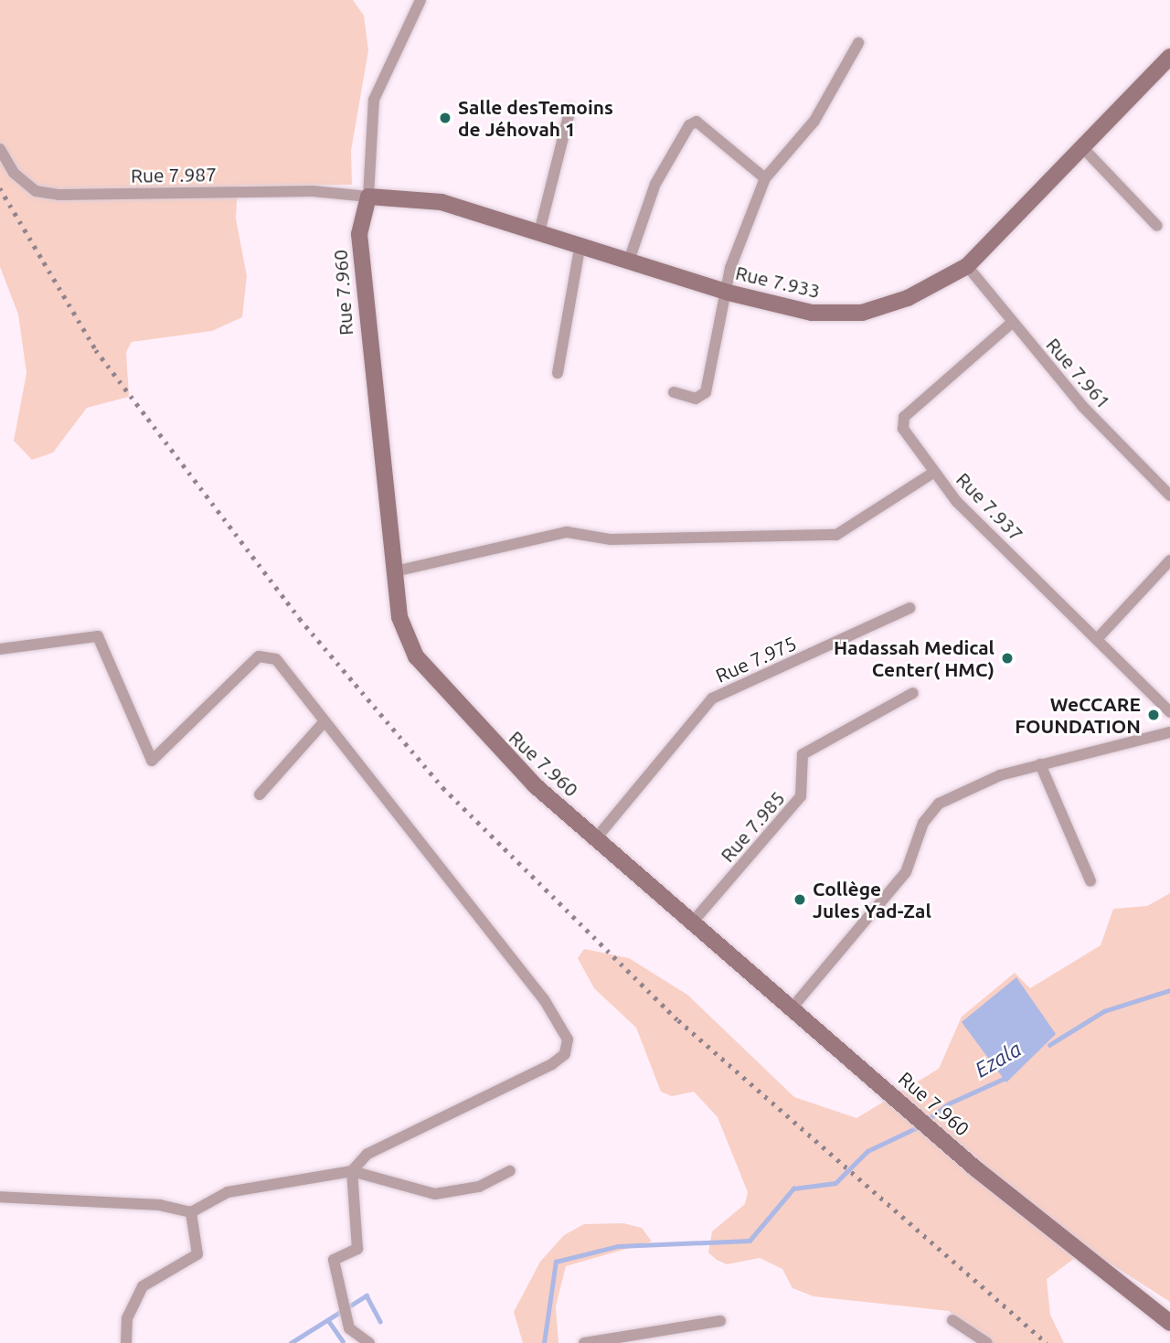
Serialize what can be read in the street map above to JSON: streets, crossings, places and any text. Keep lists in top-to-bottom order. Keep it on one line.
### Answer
{"streets":{"street":["Rue 7.987","Rue 7.933","Rue 7.960","Rue 7.961","Rue 7.937","Rue 7.975","Rue 7.985"]},"crossings":[["Rue 7.987","Rue 7.933"],["Rue 7.987","Rue 7.960"],["Rue 7.933","Rue 7.960"],["Rue 7.933","Rue 7.961"],["Rue 7.960","Rue 7.975"],["Rue 7.960","Rue 7.985"],["Rue 7.961","Rue 7.937"]],"water":["Ezala"],"places":["Salle desTemoins de Jéhovah 1","Hadassah Medical Center( HMC)","WeCCARE FOUNDATION","Collège Jules Yad-Zal"]}
